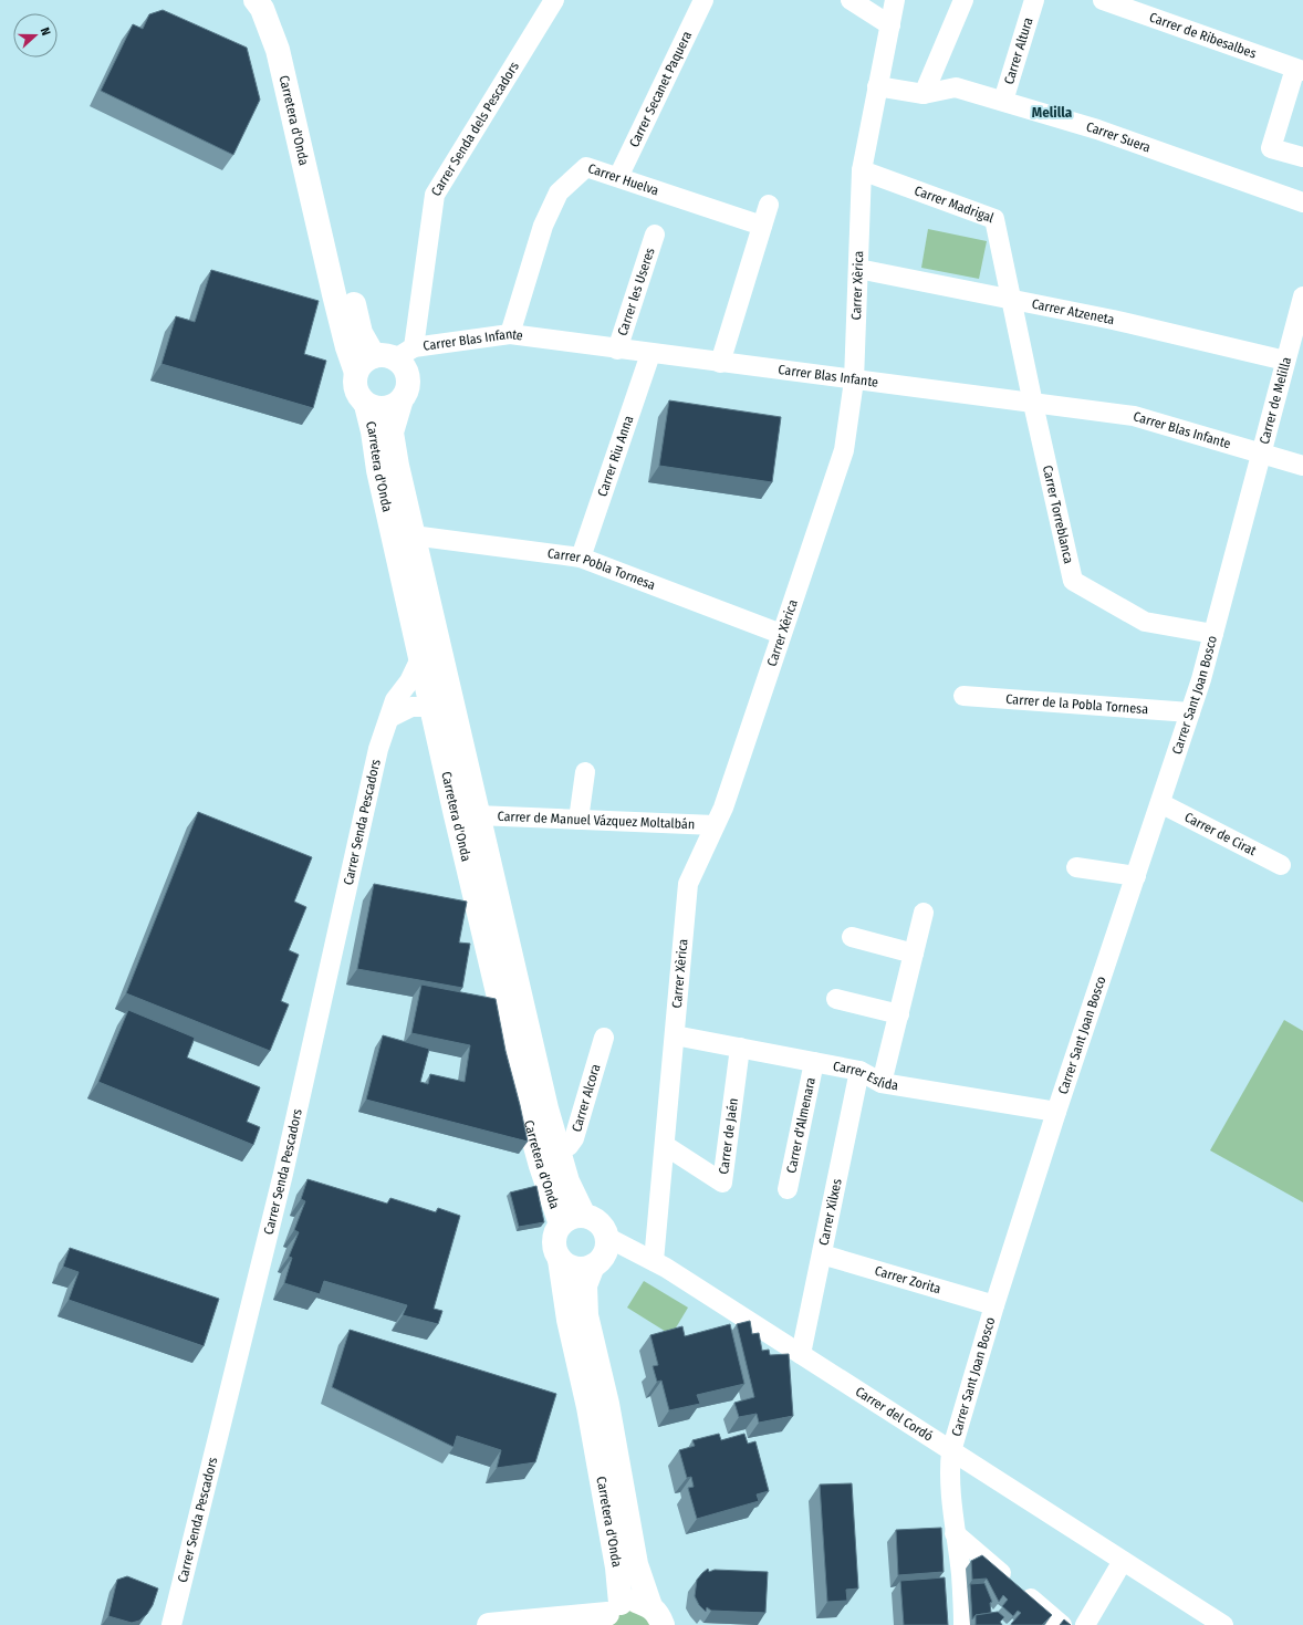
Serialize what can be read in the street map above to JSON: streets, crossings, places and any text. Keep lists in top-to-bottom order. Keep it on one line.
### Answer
{"streets":{"main road":["Carretera d'Onda"],"street":["Carrer de Ribesalbes","Carrer Altura","Carrer Secanet Paquera","Carrer Senda dels Pescadors","Carrer Suera","Carrer Huelva","Carrer Madrigal","Carrer Xèrica","Carrer les Useres","Carrer Atzeneta","Carrer Blas Infante","Carrer de Melilla","Carrer Riu Anna","Carrer Torreblanca","Carrer Pobla Tornesa","Carrer Sant Joan Bosco","Carrer de la Pobla Tornesa","Carrer de Manuel Vázquez Moltalbán","Carrer Senda Pescadors","Carrer de Cirat","Carrer Eslida","Carrer Alcora","Carrer d'Almenara","Carrer de Jaén","Carrer Xilxes","Carrer Zorita","Carrer del Cordó"]},"crossings":[["Carrer Altura","Carrer Suera"],["Carrer Secanet Paquera","Carrer Huelva"],["Carretera d'Onda","Carrer Senda dels Pescadors"],["Carretera d'Onda","Carrer Blas Infante"],["Carretera d'Onda","Carrer Pobla Tornesa"],["Carretera d'Onda","Carrer de Manuel Vázquez Moltalbán"],["Carretera d'Onda","Carrer Senda Pescadors"],["Carretera d'Onda","Carrer Alcora"],["Carretera d'Onda","Carrer del Cordó"],["Carrer Senda dels Pescadors","Carrer Blas Infante"],["Carrer Suera","Carrer Xèrica"],["Carrer Huelva","Carrer Blas Infante"],["Carrer Madrigal","Carrer Xèrica"],["Carrer Madrigal","Carrer Atzeneta"],["Carrer Madrigal","Carrer Torreblanca"],["Carrer Xèrica","Carrer Atzeneta"],["Carrer Xèrica","Carrer Blas Infante"],["Carrer Xèrica","Carrer Pobla Tornesa"],["Carrer Xèrica","Carrer de Manuel Vázquez Moltalbán"],["Carrer Xèrica","Carrer Eslida"],["Carrer Xèrica","Carrer de Jaén"],["Carrer Xèrica","Carrer del Cordó"],["Carrer les Useres","Carrer Blas Infante"],["Carrer Atzeneta","Carrer de Melilla"],["Carrer Atzeneta","Carrer Torreblanca"],["Carrer Blas Infante","Carrer de Melilla"],["Carrer Blas Infante","Carrer Riu Anna"],["Carrer Blas Infante","Carrer Torreblanca"],["Carrer Blas Infante","Carrer Sant Joan Bosco"],["Carrer de Melilla","Carrer Sant Joan Bosco"],["Carrer Riu Anna","Carrer Pobla Tornesa"],["Carrer Torreblanca","Carrer Sant Joan Bosco"],["Carrer Sant Joan Bosco","Carrer de la Pobla Tornesa"],["Carrer Sant Joan Bosco","Carrer de Cirat"],["Carrer Sant Joan Bosco","Carrer Eslida"],["Carrer Sant Joan Bosco","Carrer Zorita"],["Carrer Sant Joan Bosco","Carrer del Cordó"],["Carrer Eslida","Carrer d'Almenara"],["Carrer Eslida","Carrer de Jaén"],["Carrer Eslida","Carrer Xilxes"],["Carrer Xilxes","Carrer Zorita"],["Carrer Xilxes","Carrer del Cordó"]],"districts":["Melilla"],"north":"right"}
